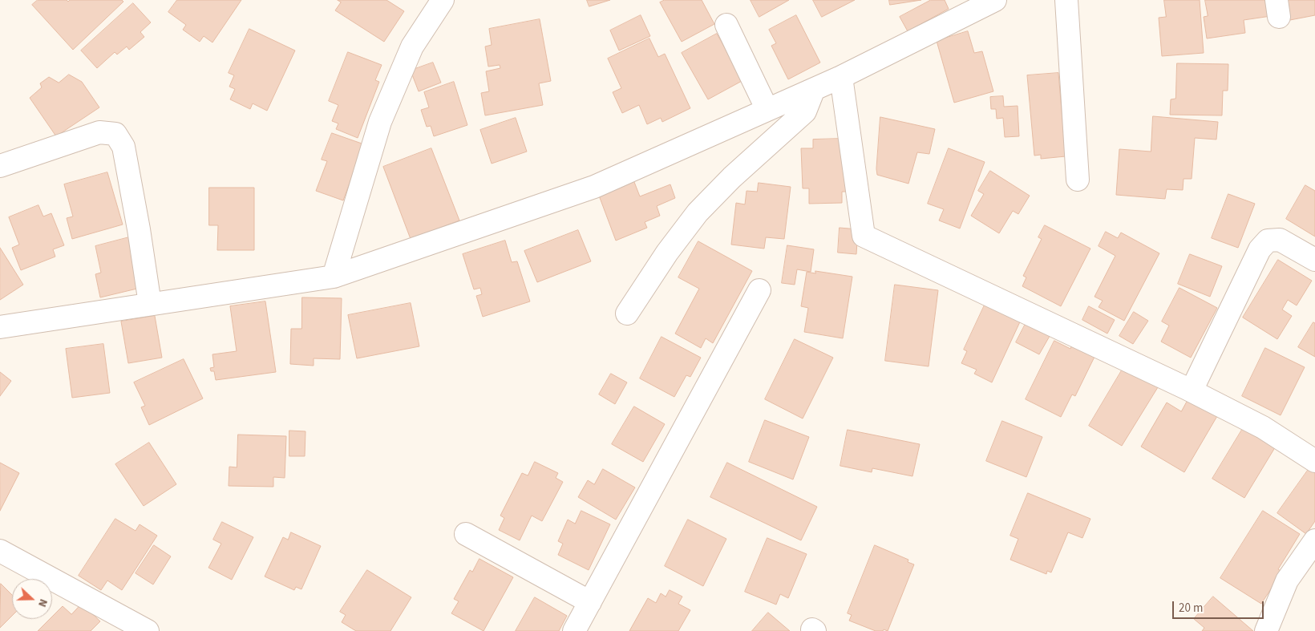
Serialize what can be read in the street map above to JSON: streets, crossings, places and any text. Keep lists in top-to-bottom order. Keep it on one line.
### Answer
{"scale_bar":"20 m","north":"right"}
